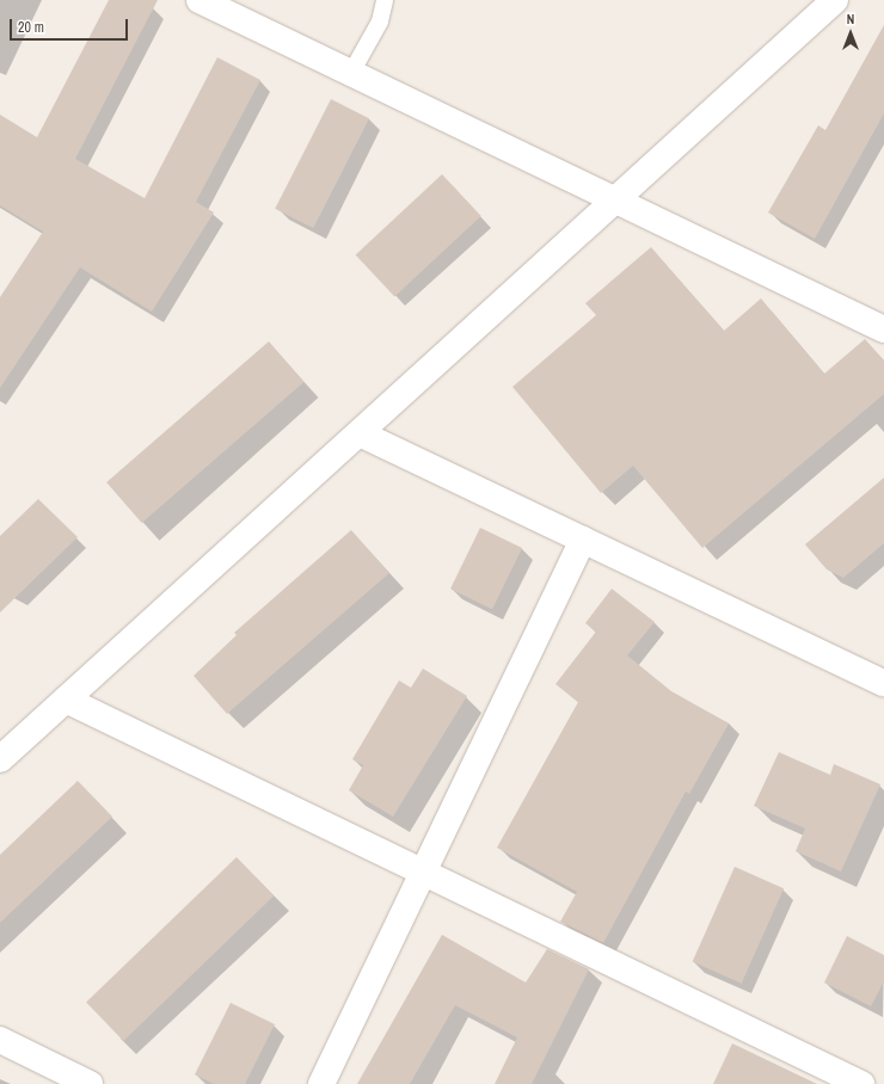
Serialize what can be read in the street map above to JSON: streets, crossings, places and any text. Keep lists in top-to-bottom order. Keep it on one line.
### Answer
{"scale_bar":"20 m","north":"top"}
